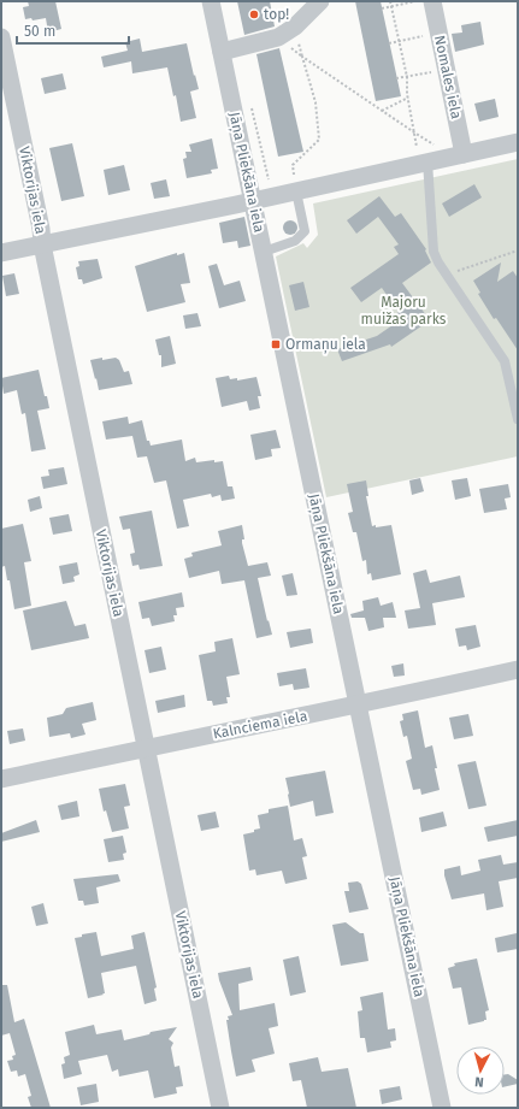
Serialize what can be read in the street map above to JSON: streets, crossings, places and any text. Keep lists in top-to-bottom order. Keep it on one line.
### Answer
{"streets":{"street":["Nomales iela","Jāņa Pliekšāna iela","Viktorijas iela","Kalnciema iela"]},"crossings":[["Jāņa Pliekšāna iela","Kalnciema iela"],["Viktorijas iela","Kalnciema iela"]],"parks":["Majoru muižas parks"],"places":{"other":["top!"],"transit":["Ormaņu iela"]},"scale_bar":"50 m","north":"bottom"}
